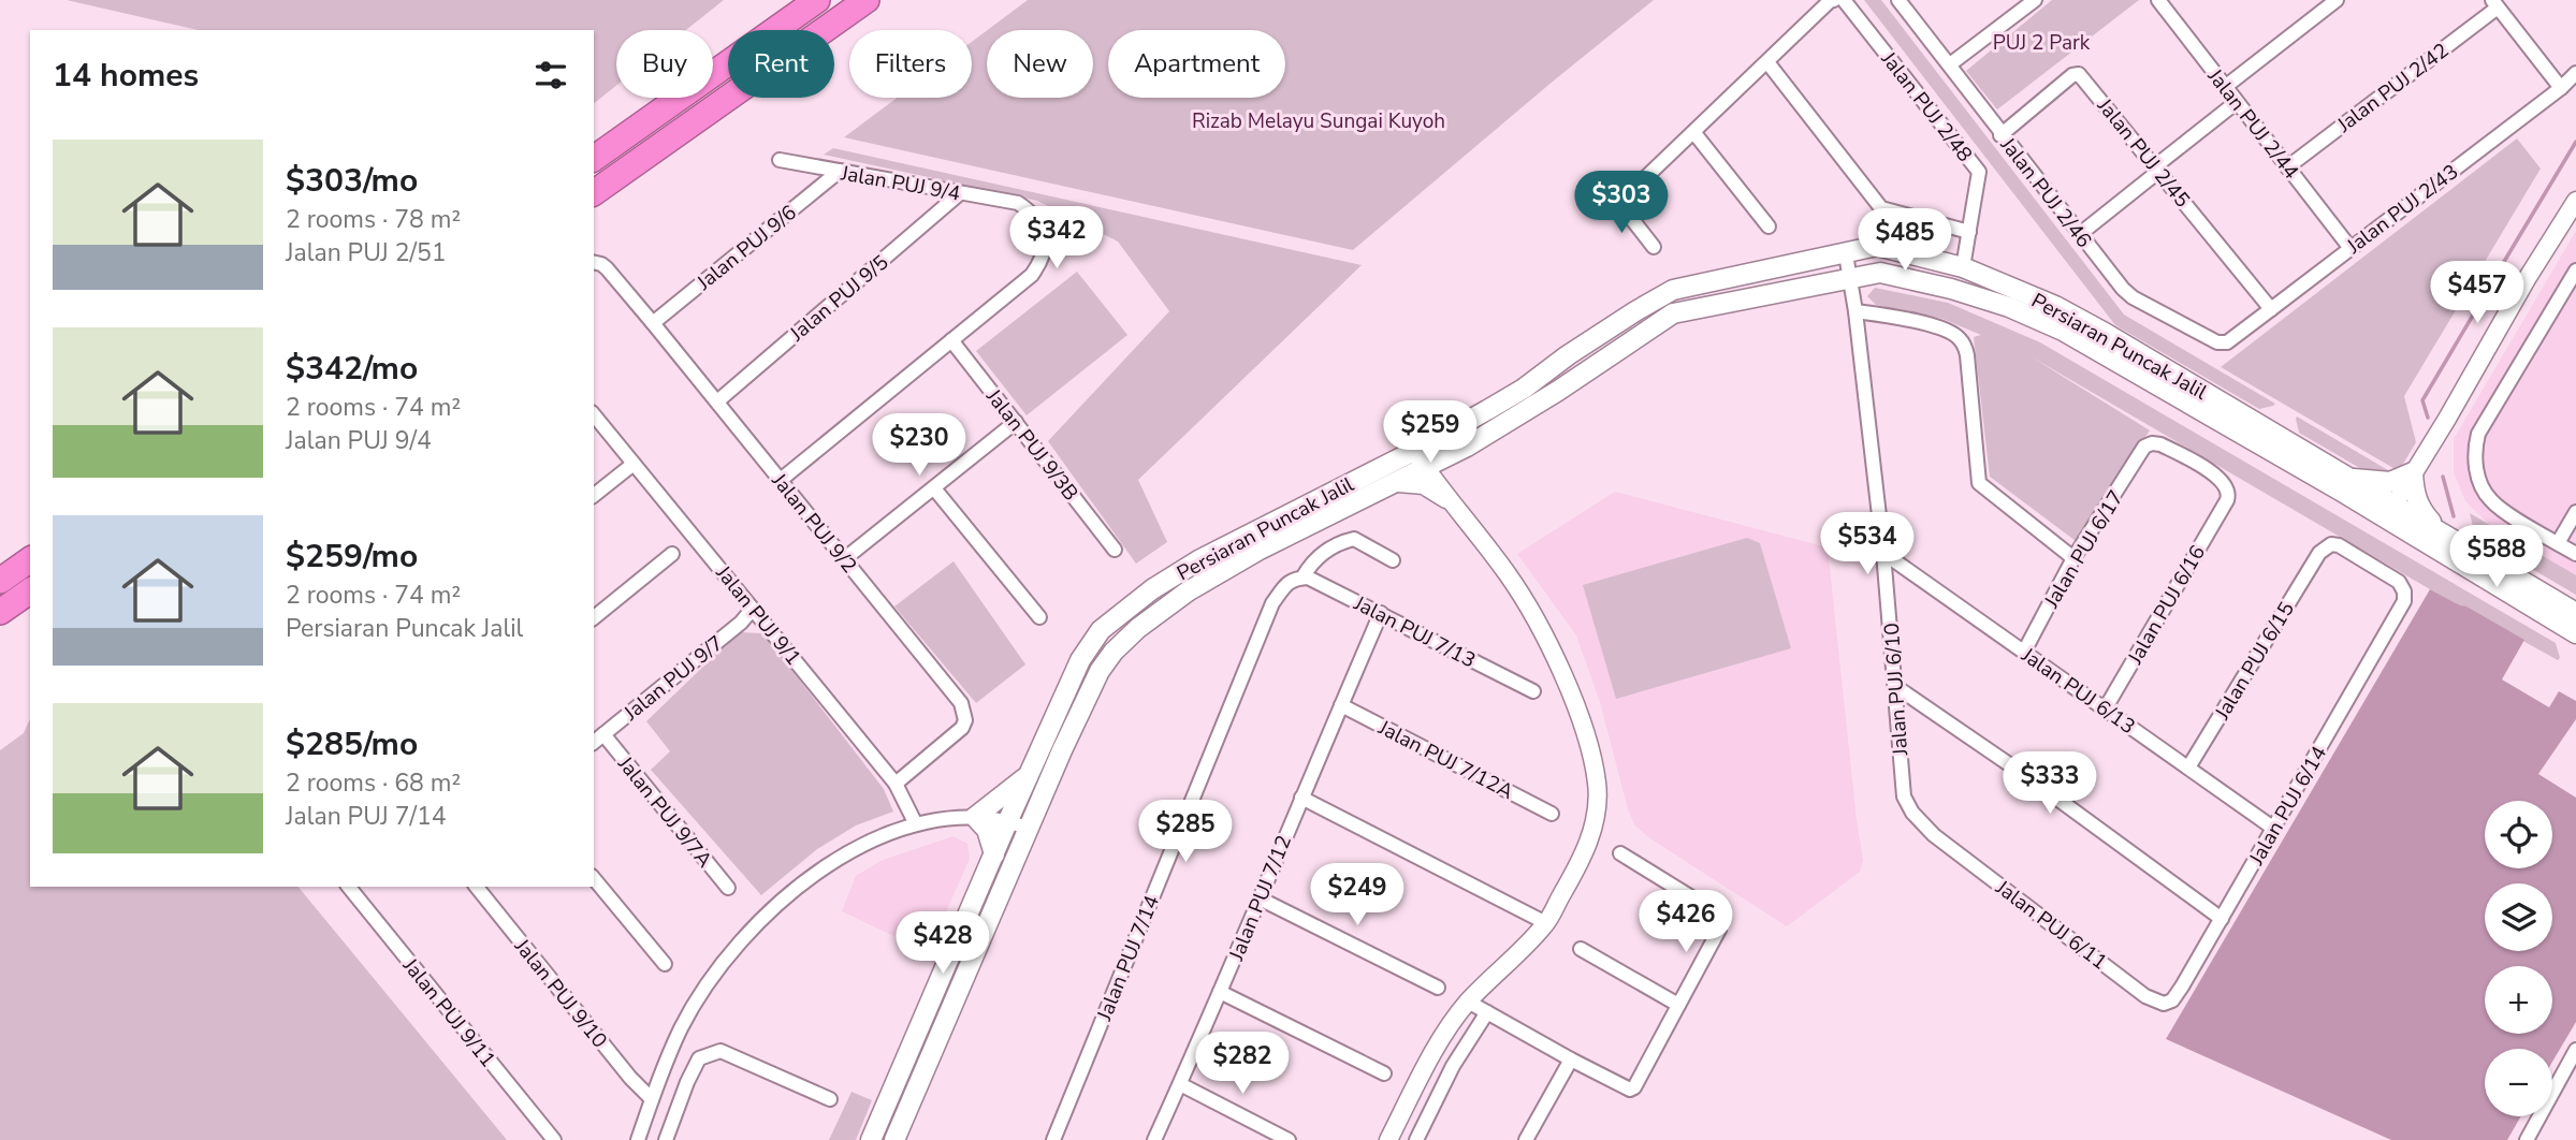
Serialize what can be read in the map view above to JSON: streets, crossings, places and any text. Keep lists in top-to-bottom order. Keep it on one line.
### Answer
{"streets":{"main road":["Persiaran Puncak Jalil"],"street":["Jalan PUJ 2/42","Jalan PUJ 2/48","Jalan PUJ 2/44","Jalan PUJ 2/45","Jalan PUJ 9/4","Jalan PUJ 2/46","Jalan PUJ 2/43","Jalan PUJ 9/6","Jalan PUJ 9/5","Jalan PUJ 9/3B","Jalan PUJ 9/2","Jalan PUJ 6/17","Jalan PUJ 6/16","Jalan PUJ 9/1","Jalan PUJ 7/13","Jalan PUJ 6/15","Jalan PUJ 9/7","Jalan PUJ 6/10","Jalan PUJ 6/13","Jalan PUJ 7/12A","Jalan PUJ 6/14","Jalan PUJ 9/7A","Jalan PUJ 7/12","Jalan PUJ 6/11","Jalan PUJ 7/14","Jalan PUJ 9/10","Jalan PUJ 9/11"]},"crossings":[["Jalan PUJ 2/42","Jalan PUJ 2/44"],["Jalan PUJ 2/48","Jalan PUJ 2/46"],["Jalan PUJ 2/48","Persiaran Puncak Jalil"],["Jalan PUJ 2/44","Jalan PUJ 2/43"],["Jalan PUJ 2/45","Jalan PUJ 2/46"],["Jalan PUJ 2/45","Jalan PUJ 2/43"],["Jalan PUJ 9/4","Jalan PUJ 9/6"],["Jalan PUJ 9/4","Jalan PUJ 9/5"],["Jalan PUJ 9/4","Jalan PUJ 9/3B"],["Jalan PUJ 9/4","Jalan PUJ 9/2"],["Jalan PUJ 2/46","Jalan PUJ 2/43"],["Jalan PUJ 9/6","Jalan PUJ 9/2"],["Jalan PUJ 9/5","Jalan PUJ 9/2"],["Persiaran Puncak Jalil","Jalan PUJ 6/10"],["Jalan PUJ 9/2","Jalan PUJ 9/1"],["Jalan PUJ 6/17","Jalan PUJ 6/16"],["Jalan PUJ 6/17","Jalan PUJ 6/13"],["Jalan PUJ 6/16","Jalan PUJ 6/13"],["Jalan PUJ 9/1","Jalan PUJ 9/7"],["Jalan PUJ 7/13","Jalan PUJ 7/12"],["Jalan PUJ 7/13","Jalan PUJ 7/14"],["Jalan PUJ 6/15","Jalan PUJ 6/13"],["Jalan PUJ 6/15","Jalan PUJ 6/14"],["Jalan PUJ 9/7","Jalan PUJ 9/7A"],["Jalan PUJ 6/10","Jalan PUJ 6/13"],["Jalan PUJ 6/10","Jalan PUJ 6/11"],["Jalan PUJ 6/13","Jalan PUJ 6/14"],["Jalan PUJ 7/12A","Jalan PUJ 7/12"],["Jalan PUJ 6/14","Jalan PUJ 6/11"]],"parks":["PUJ 2 Park","Rizab Melayu Sungai Kuyoh"],"page":{"chip":["Buy","Rent","Filters","New","Apartment"],"heading":"14 homes","list":[{"name":"$303/mo","note":"2 rooms · 78 m² · Jalan PUJ 2/51"},{"name":"$342/mo","note":"2 rooms · 74 m² · Jalan PUJ 9/4"},{"name":"$259/mo","note":"2 rooms · 74 m² · Persiaran Puncak Jalil"},{"name":"$285/mo","note":"2 rooms · 68 m² · Jalan PUJ 7/14"}],"price":["$303","$342","$485","$457","$259","$230","$534","$588","$333","$285","$249","$426","$428","$282"],"map_buttons":["+","−"]}}
